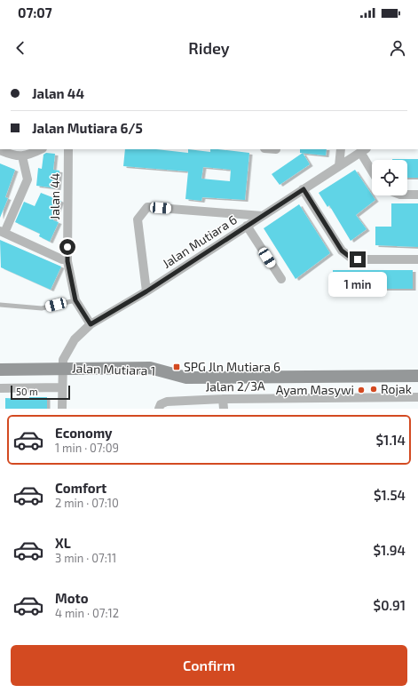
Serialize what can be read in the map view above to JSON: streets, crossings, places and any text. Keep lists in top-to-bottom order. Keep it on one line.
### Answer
{"streets":{"street":["Jalan 44","Jalan Mutiara 6","Jalan Mutiara 1","Jalan 2/3A"]},"crossings":[["Jalan 44","Jalan Mutiara 6"],["Jalan Mutiara 6","Jalan Mutiara 1"]],"places":{"transit":["SPG Jln Mutiara 6"],"other":["Rojak","Ayam Masywi"]},"scale_bar":"50 m","page":{"status":"07:07","header":"Ridey","banner":["Jalan 44","Jalan Mutiara 6/5"],"bubble":"1 min","scale":"50 m","list":[{"name":"Economy","note":"1 min · 07:09","value":"$1.14"},{"name":"Comfort","note":"2 min · 07:10","value":"$1.54"},{"name":"XL","note":"3 min · 07:11","value":"$1.94"},{"name":"Moto","note":"4 min · 07:12","value":"$0.91"}],"buttons":"Confirm"}}
